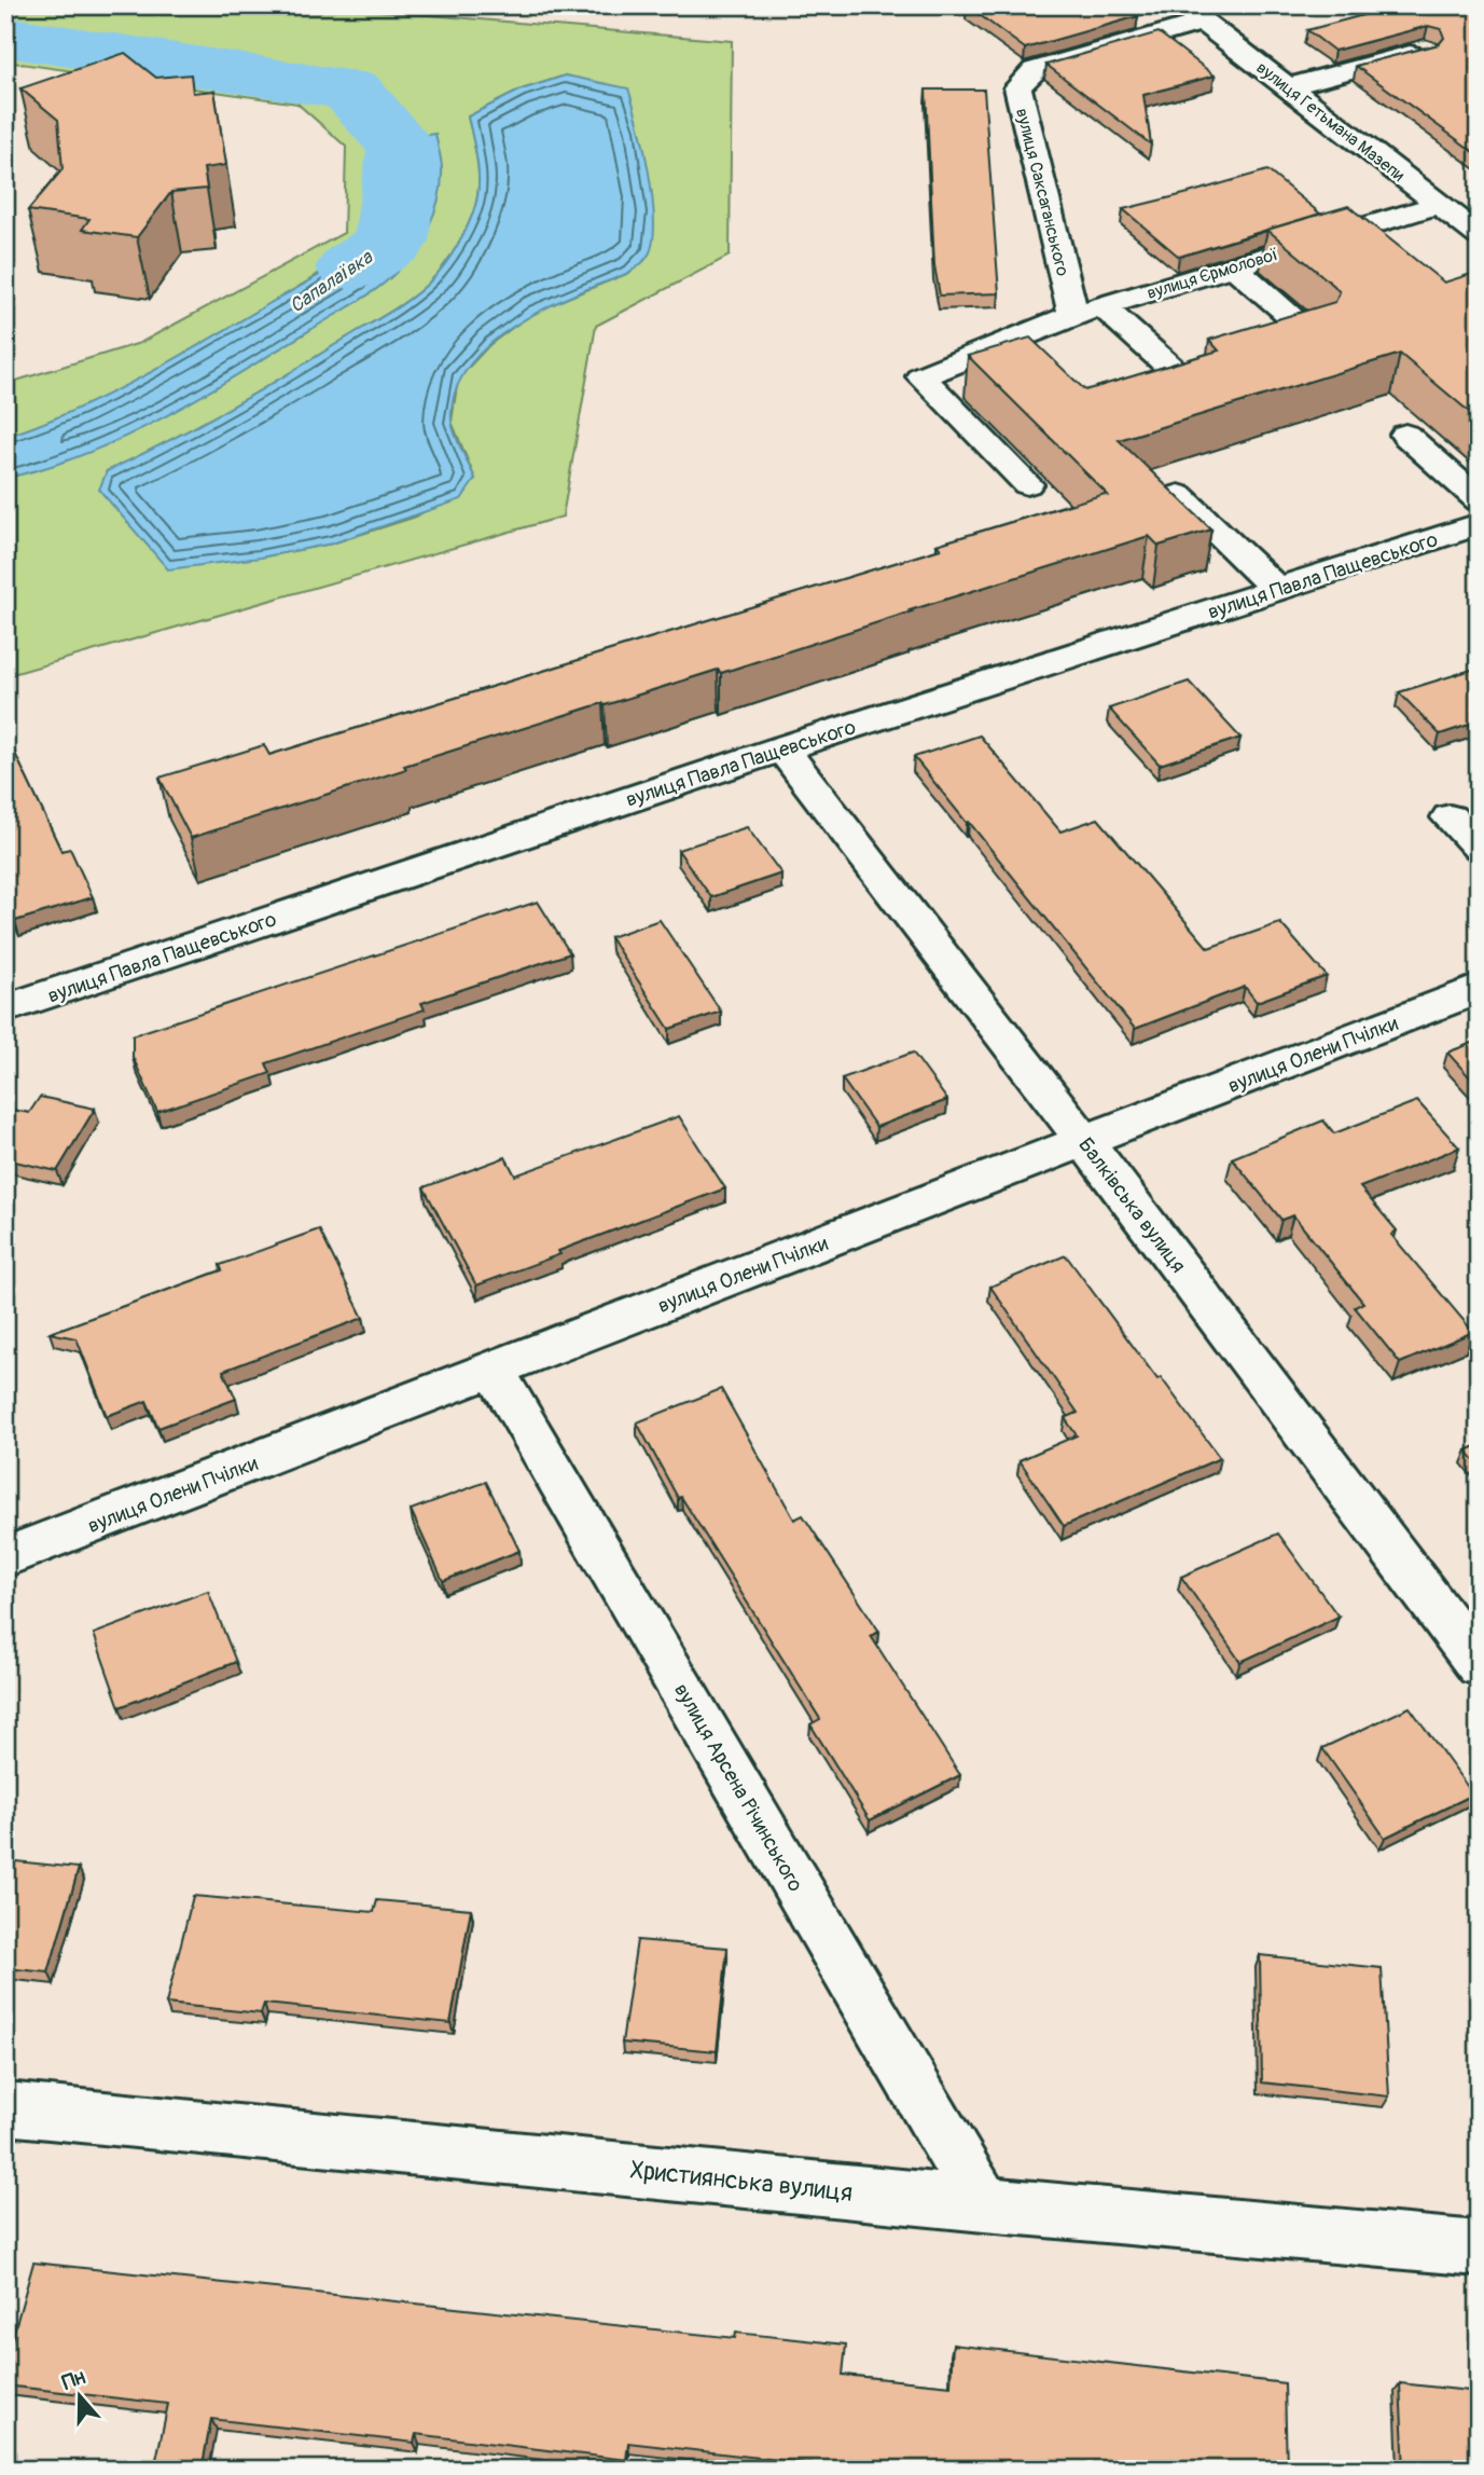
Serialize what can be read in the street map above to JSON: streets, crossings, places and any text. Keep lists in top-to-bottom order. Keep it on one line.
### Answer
{"streets":{"street":["вулиця Гетьмана Мазепи","вулиця Саксаганського","вулиця Єрмолової","вулиця Павла Пащевського","вулиця Олени Пчілки","Балківська вулиця","вулиця Арсена Річинського","Християнська вулиця"]},"crossings":[["вулиця Гетьмана Мазепи","вулиця Саксаганського"],["вулиця Гетьмана Мазепи","вулиця Єрмолової"],["вулиця Саксаганського","вулиця Єрмолової"],["вулиця Павла Пащевського","Балківська вулиця"],["вулиця Олени Пчілки","Балківська вулиця"],["вулиця Олени Пчілки","вулиця Арсена Річинського"],["вулиця Арсена Річинського","Християнська вулиця"]],"water":["Сапалаївка"],"north":"top"}
